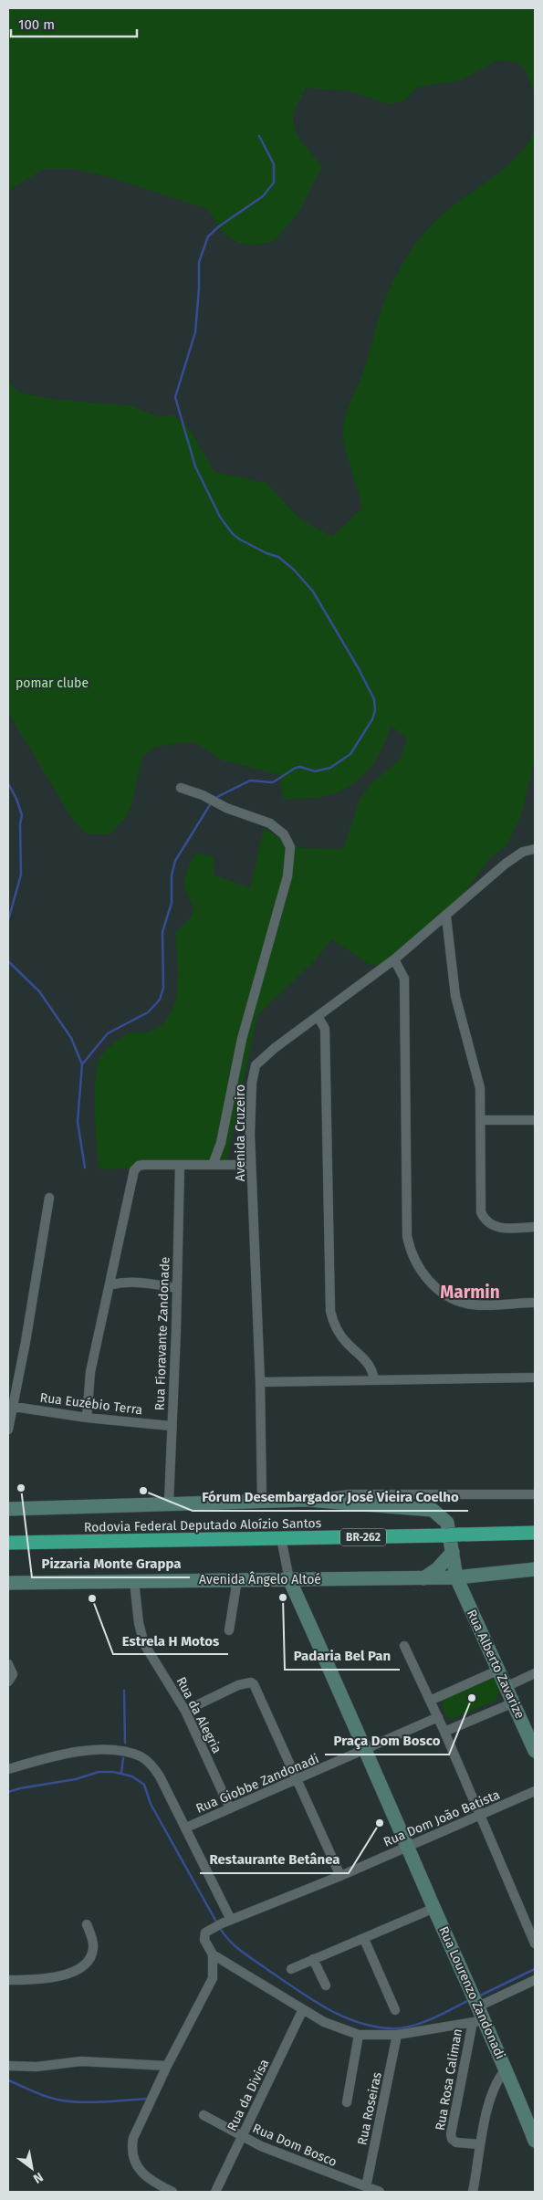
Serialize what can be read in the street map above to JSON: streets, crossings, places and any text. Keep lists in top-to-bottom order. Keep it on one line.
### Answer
{"streets":{"highway":["Rodovia Federal Deputado Aloízio Santos","BR-262"],"street":["Avenida Cruzeiro","Rua Fioravante Zandonade","Rua Euzébio Terra","Avenida Ângelo Altoé","Rua Alberto Zavarize","Rua da Alegria","Rua Giobbe Zandonadi","Rua Dom João Batista","Rua Lourenzo Zandonadi","Rua Rosa Caliman","Rua da Divisa","Rua Roseiras","Rua Dom Bosco"]},"crossings":[["Rua Fioravante Zandonade","Rua Euzébio Terra"],["Avenida Ângelo Altoé","Rua Alberto Zavarize"],["Avenida Ângelo Altoé","Rua da Alegria"],["Avenida Ângelo Altoé","Rua Lourenzo Zandonadi"],["Rua da Alegria","Rua Giobbe Zandonadi"],["Rua Giobbe Zandonadi","Rua Lourenzo Zandonadi"],["Rua Dom João Batista","Rua Lourenzo Zandonadi"],["Rua Lourenzo Zandonadi","Rua Rosa Caliman"],["Rua da Divisa","Rua Dom Bosco"],["Rua Roseiras","Rua Dom Bosco"]],"districts":["Marmin"],"parks":["pomar clube"],"places":["Pizzaria Monte Grappa","Fórum Desembargador José Vieira Coelho","Padaria Bel Pan","Estrela H Motos","Praça Dom Bosco","Restaurante Betânea"],"scale_bar":"100 m","north":"bottom right"}
